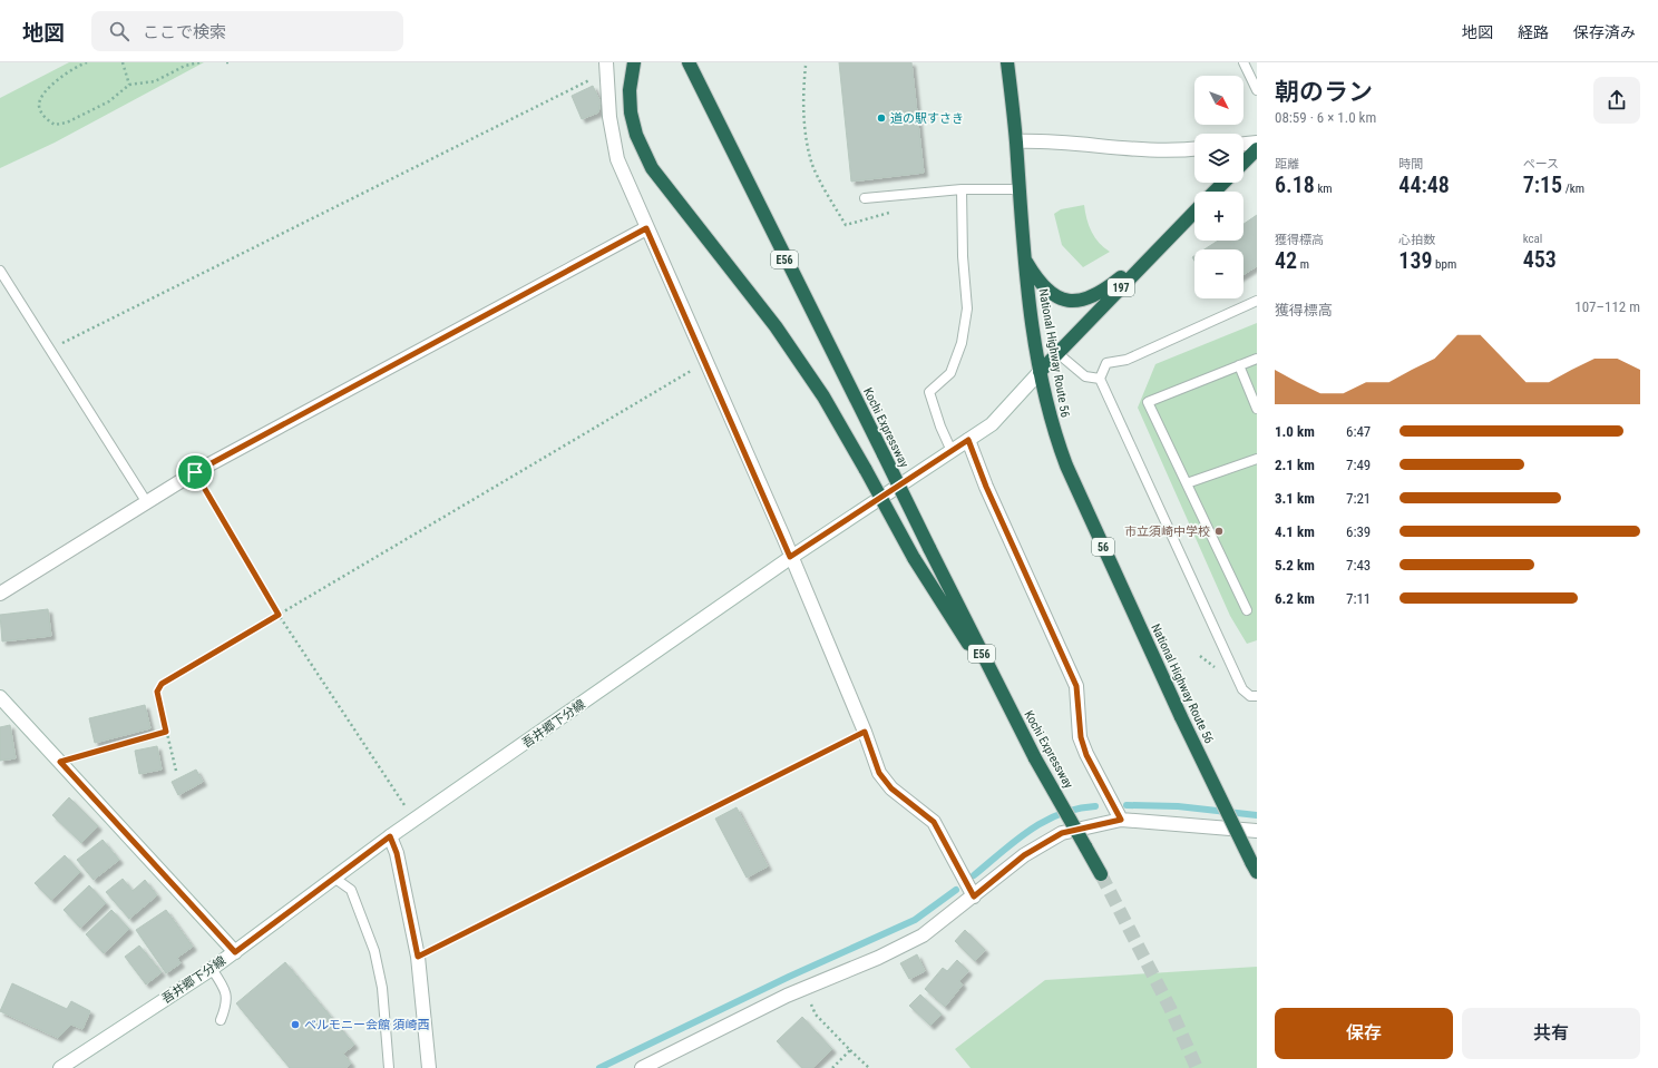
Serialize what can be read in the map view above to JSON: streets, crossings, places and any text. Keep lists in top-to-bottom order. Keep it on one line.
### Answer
{"streets":{"highway":["E56","197","National Highway Route 56","Kochi Expressway","56"],"street":["吾井郷下分線"]},"crossings":[["197","National Highway Route 56"],["197","吾井郷下分線"],["National Highway Route 56","吾井郷下分線"]],"places":["道の駅すさき","市立須崎中学校","ベルモニー会館 須崎西"],"north":"bottom right","page":{"header":"地図","search":"ここで検索","nav":["地図","経路","保存済み"],"heading":["朝のラン","08:59 · 6 × 1.0 km"],"map_buttons":["+","−"],"stats":[["距離","6.18 km"],["時間","44:48"],["ペース","7:15 /km"],["獲得標高","42 m"],["心拍数","139 bpm"],["kcal","453"]],"chart":["獲得標高","107–112 m"],"list":[{"name":"1.0 km","note":"6:47"},{"name":"2.1 km","note":"7:49"},{"name":"3.1 km","note":"7:21"},{"name":"4.1 km","note":"6:39"},{"name":"5.2 km","note":"7:43"},{"name":"6.2 km","note":"7:11"}],"buttons":["保存","共有"]}}
